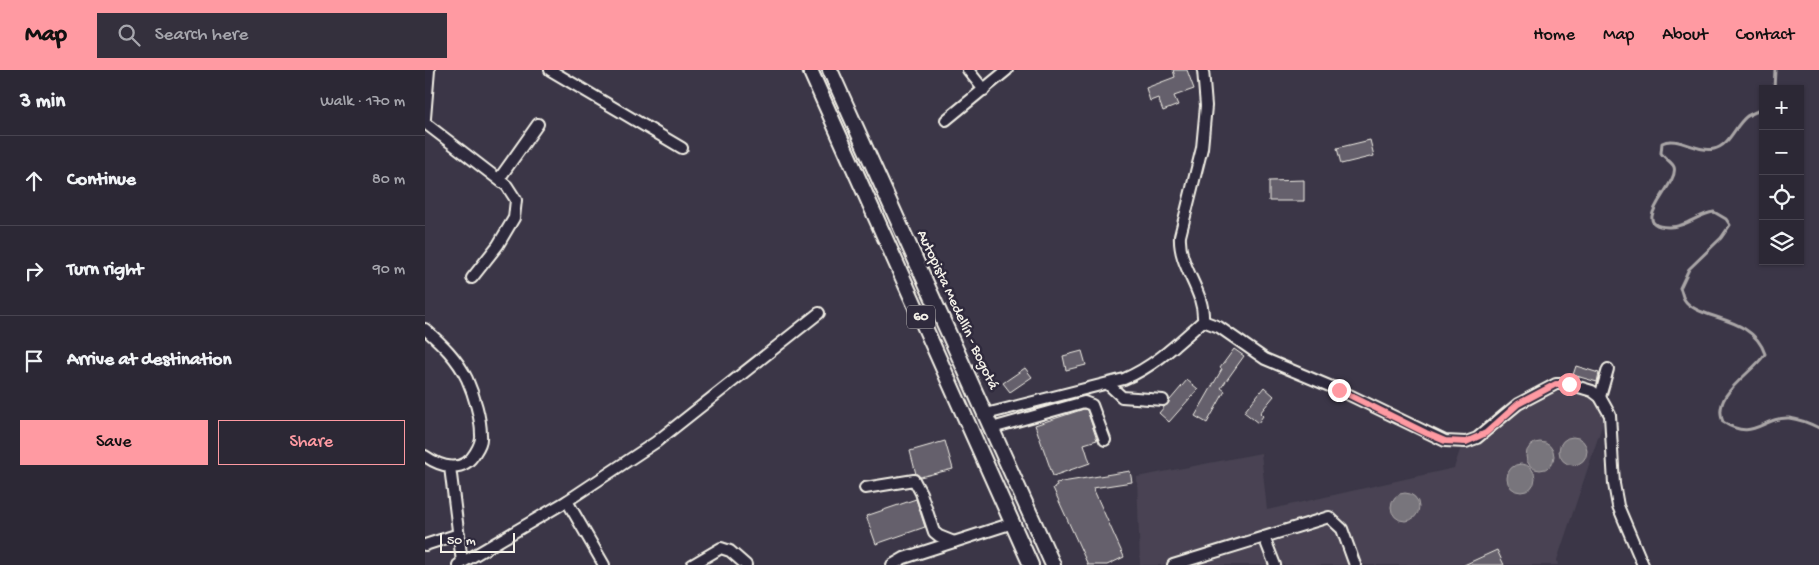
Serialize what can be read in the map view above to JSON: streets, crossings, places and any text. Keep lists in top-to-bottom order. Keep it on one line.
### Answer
{"streets":{"highway":["Autopista Medellín - Bogotá","60"]},"scale_bar":"50 m","page":{"header":"Map","search":"Search here","nav":["Home","Map","About","Contact"],"heading":["3 min","Walk · 170 m"],"map_buttons":["+","−"],"list":[["Continue","80 m"],["Turn right","90 m"],"Arrive at destination"],"buttons":["Save","Share"],"scale":"50 m"}}
